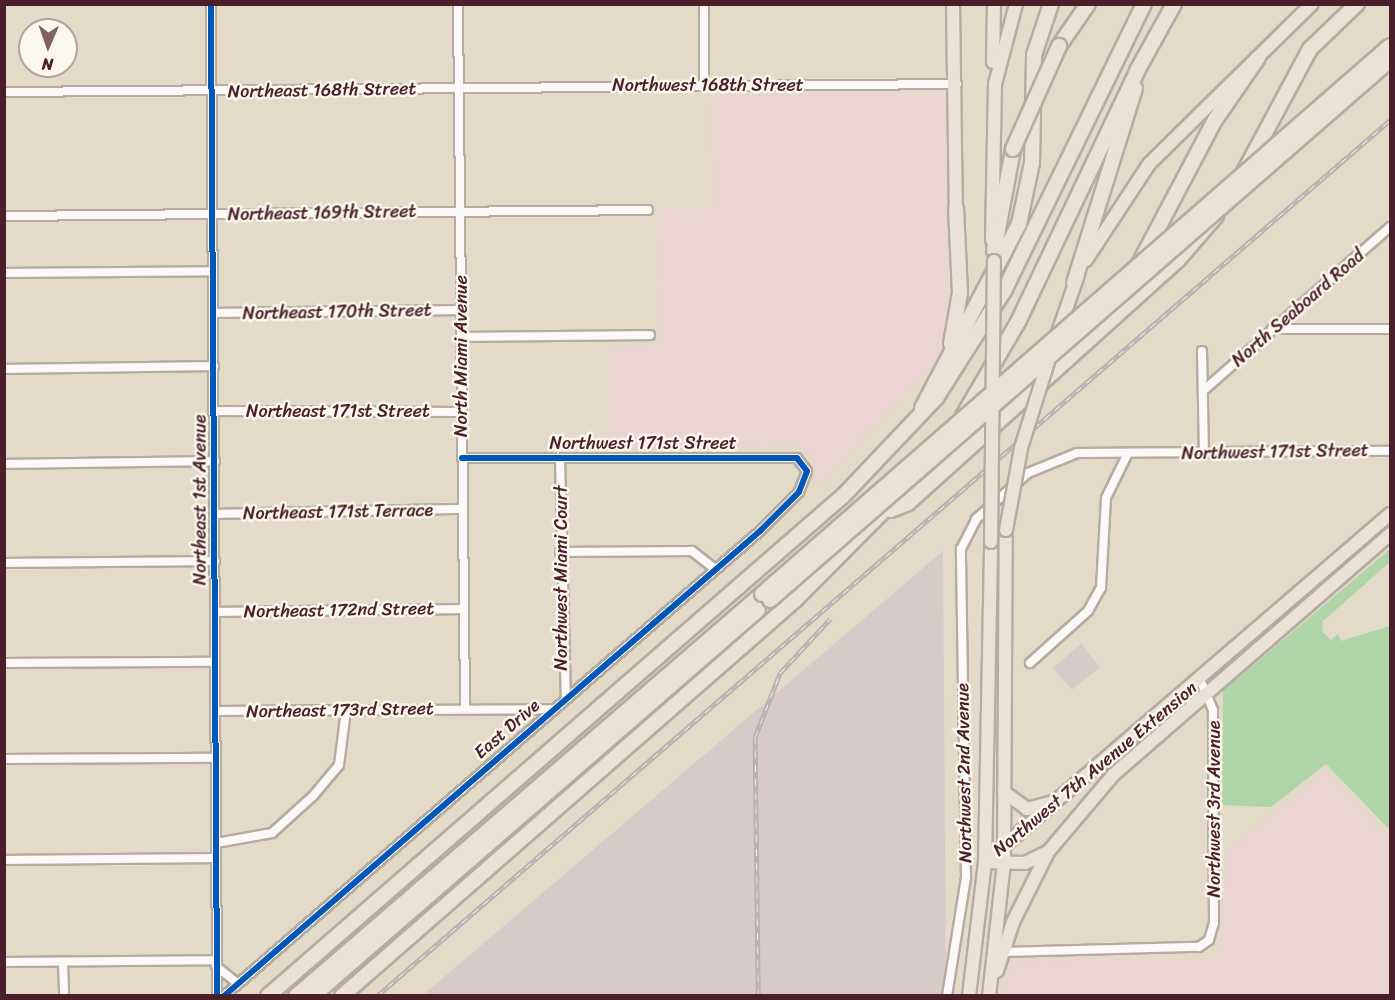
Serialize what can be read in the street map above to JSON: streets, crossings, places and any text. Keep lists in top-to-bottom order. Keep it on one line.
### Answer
{"streets":{"main road":["Northwest 7th Avenue Extension","Northwest 2nd Avenue"],"street":["Northwest 168th Street","Northeast 168th Street","Northeast 169th Street","North Seaboard Road","Northeast 170th Street","North Miami Avenue","Northeast 171st Street","Northwest 171st Street","Northeast 1st Avenue","Northeast 171st Terrace","Northwest Miami Court","Northeast 172nd Street","Northeast 173rd Street","East Drive","Northwest 3rd Avenue"]},"crossings":[["Northwest 168th Street","Northeast 168th Street"],["Northwest 168th Street","North Miami Avenue"],["Northeast 168th Street","North Miami Avenue"],["Northeast 168th Street","Northeast 1st Avenue"],["Northeast 169th Street","North Miami Avenue"],["Northeast 169th Street","Northeast 1st Avenue"],["Northeast 170th Street","North Miami Avenue"],["Northeast 170th Street","Northeast 1st Avenue"],["North Miami Avenue","Northeast 171st Street"],["North Miami Avenue","Northwest 171st Street"],["North Miami Avenue","Northeast 171st Terrace"],["North Miami Avenue","Northeast 172nd Street"],["North Miami Avenue","Northeast 173rd Street"],["Northeast 171st Street","Northeast 1st Avenue"],["Northwest 171st Street","Northwest Miami Court"],["Northwest 171st Street","East Drive"],["Northwest 171st Street","Northwest 2nd Avenue"],["Northeast 1st Avenue","Northeast 171st Terrace"],["Northeast 1st Avenue","Northeast 172nd Street"],["Northeast 1st Avenue","Northeast 173rd Street"],["Northwest Miami Court","East Drive"],["Northeast 173rd Street","East Drive"],["Northwest 7th Avenue Extension","Northwest 2nd Avenue"],["Northwest 7th Avenue Extension","Northwest 3rd Avenue"]],"north":"bottom"}
